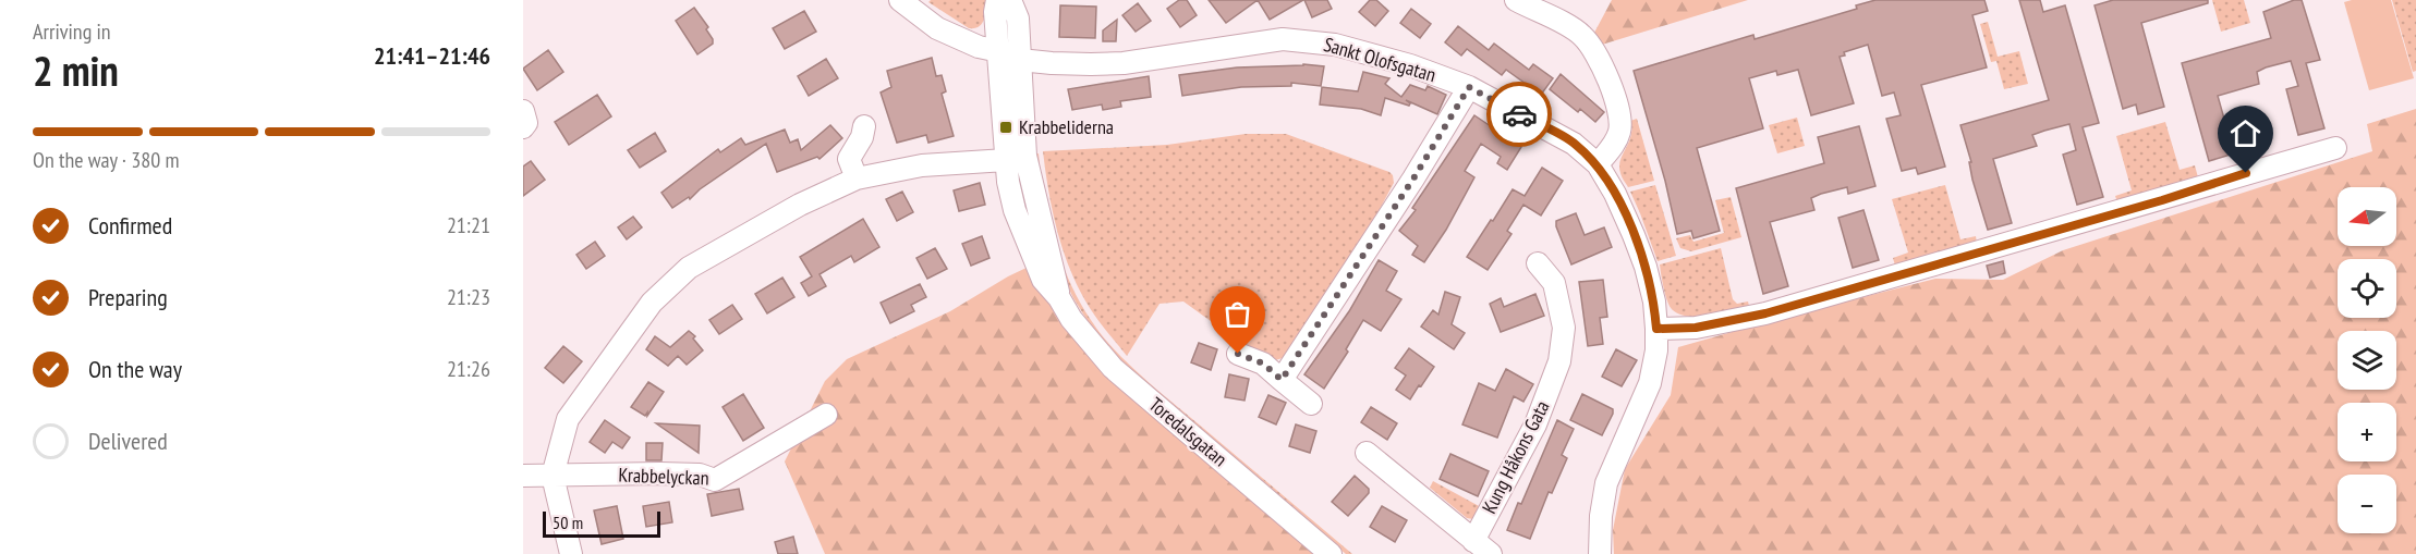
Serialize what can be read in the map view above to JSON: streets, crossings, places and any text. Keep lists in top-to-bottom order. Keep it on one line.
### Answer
{"streets":{"street":["Sankt Olofsgatan","Toredalsgatan","Kung Håkons Gata","Krabbelyckan"]},"crossings":[["Sankt Olofsgatan","Toredalsgatan"]],"places":{"transit":["Krabbeliderna"]},"scale_bar":"50 m","north":"left","page":{"heading":["2 min","Arriving in","21:41–21:46"],"bar":"On the way · 380 m","map_buttons":["+","−"],"list":[["Confirmed","21:21"],["Preparing","21:23"],["On the way","21:26"],"Delivered"],"scale":"50 m"}}
